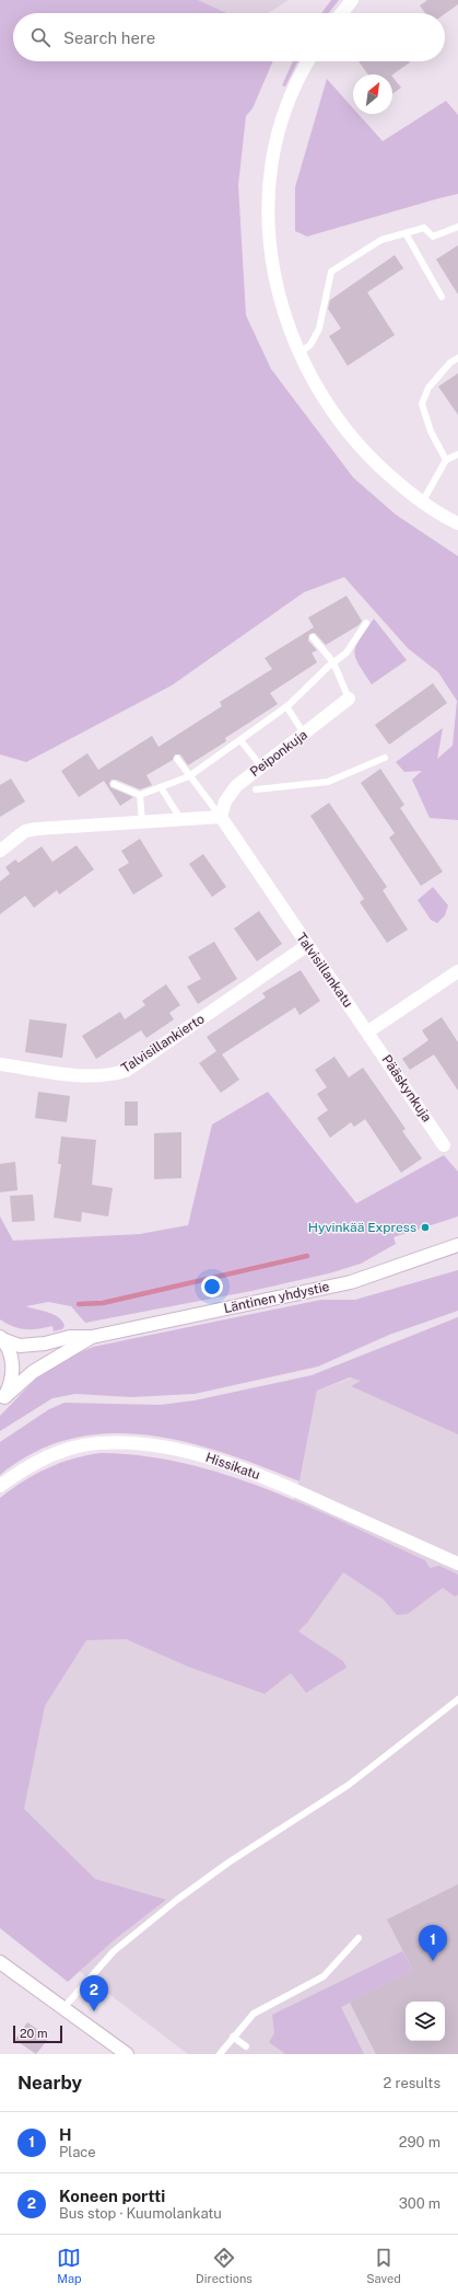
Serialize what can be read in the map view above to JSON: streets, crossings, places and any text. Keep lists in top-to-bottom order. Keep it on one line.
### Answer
{"streets":{"street":["Peiponkuja","Talvisillankatu","Talvisillankierto","Pääskynkuja","Läntinen yhdystie","Hissikatu"]},"crossings":[["Peiponkuja","Talvisillankatu"],["Talvisillankatu","Talvisillankierto"],["Talvisillankatu","Pääskynkuja"]],"places":["Hyvinkää Express"],"scale_bar":"20 m","north":"top right","page":{"search":"Search here","pins":["1","2"],"scale":"20 m","heading":["Nearby","2 results"],"list":[{"mark":"1","name":"H","note":"Place","value":"290 m"},{"mark":"2","name":"Koneen portti","note":"Bus stop · Kuumolankatu","value":"300 m"}],"nav":["Map","Directions","Saved"]}}
